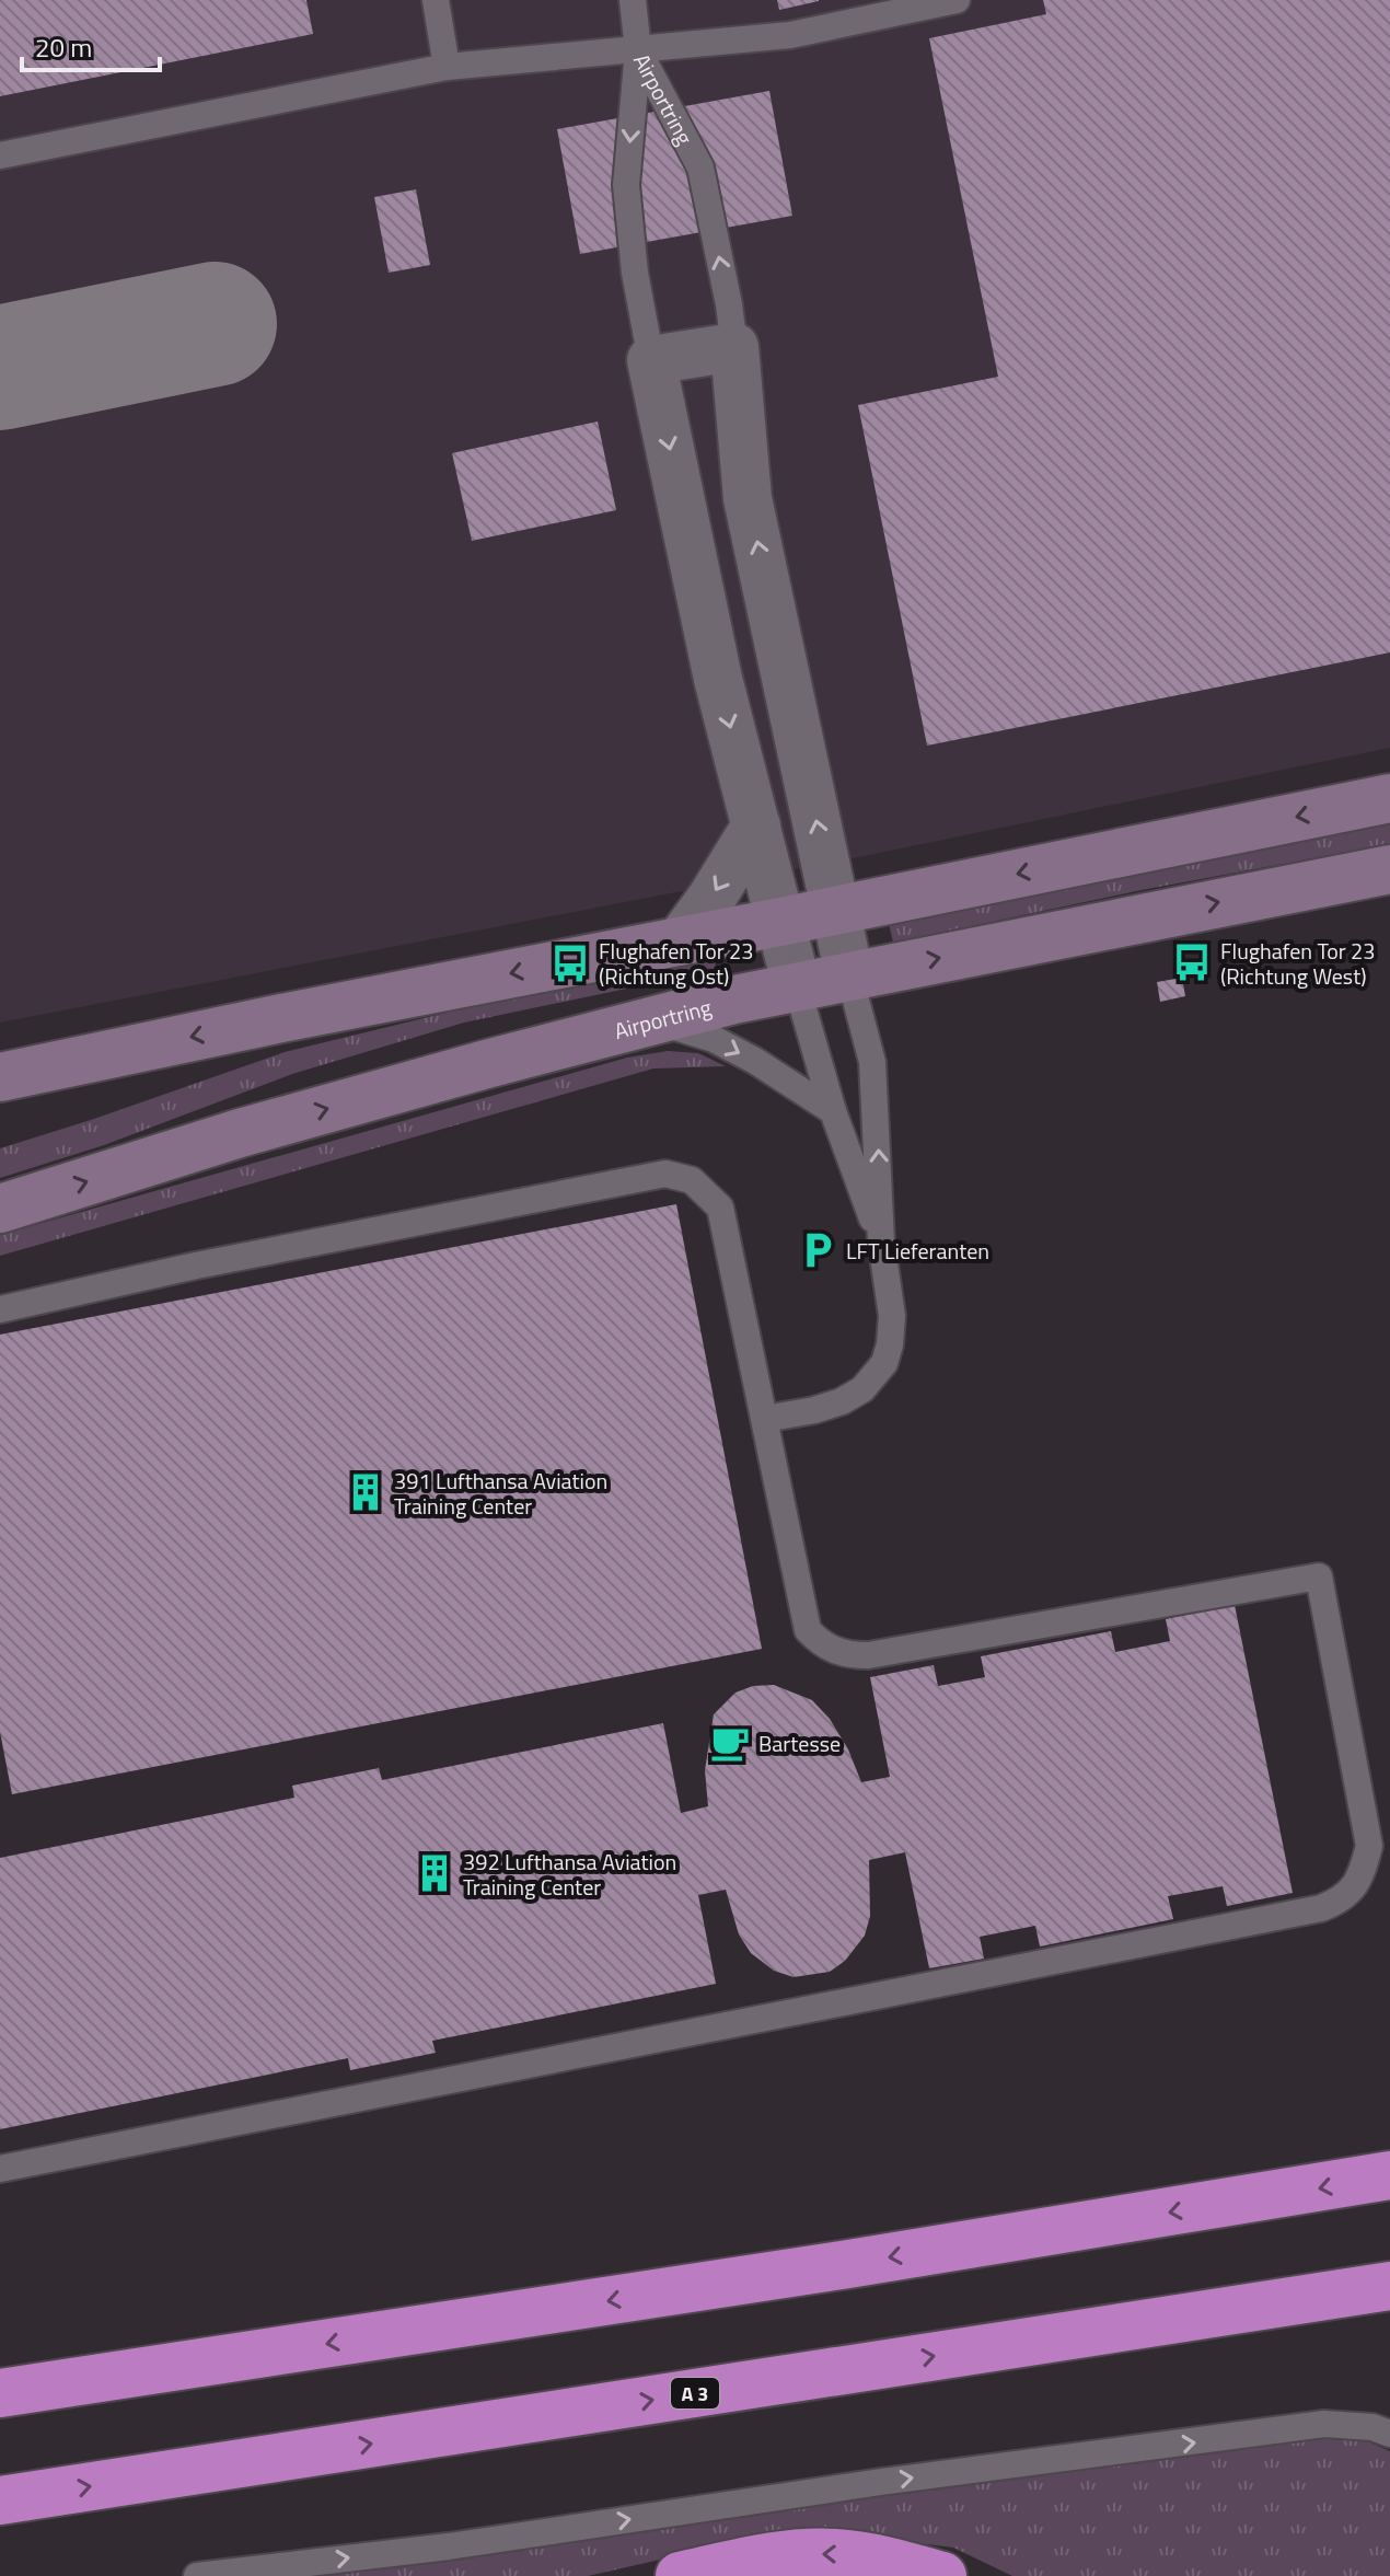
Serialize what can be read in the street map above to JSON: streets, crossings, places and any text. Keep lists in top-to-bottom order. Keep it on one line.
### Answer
{"streets":{"highway":["A 3"],"street":["Airportring"]},"places":{"bus stop":["Flughafen Tor 23 (Richtung West)","Flughafen Tor 23 (Richtung Ost)"],"parking":["LFT Lieferanten"],"building":["391 Lufthansa Aviation Training Center","392 Lufthansa Aviation Training Center"],"cafe":["Bartesse"]},"scale_bar":"20 m"}
